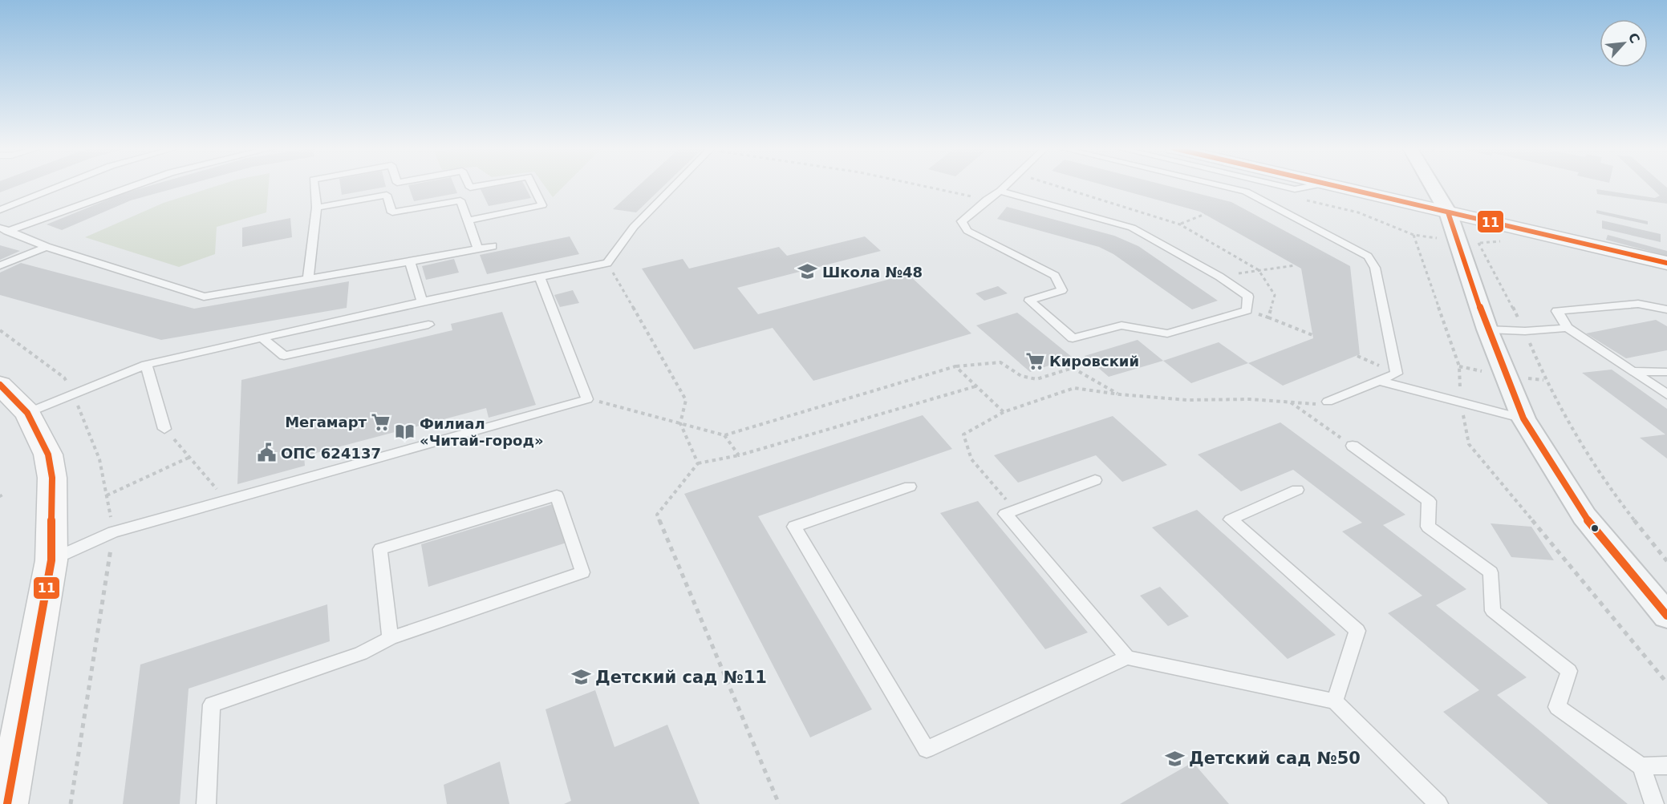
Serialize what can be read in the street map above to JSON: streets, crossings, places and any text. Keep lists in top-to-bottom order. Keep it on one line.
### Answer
{"places":{"school or university":["Школа №48","Детский сад №11","Детский сад №50"],"supermarket":["Кировский","Мегамарт"],"library":["Филиал «Читай-город»"],"public building":["ОПС 624137"]},"lines":["transit line 11"],"north":"top right"}
